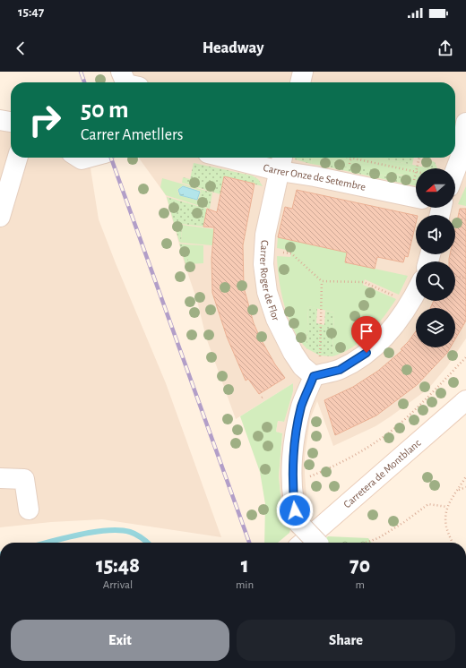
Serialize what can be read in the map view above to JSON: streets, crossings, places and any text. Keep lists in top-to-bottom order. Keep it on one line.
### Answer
{"streets":{"street":["Carrer Onze de Setembre","Carrer Roger de Flor","Carretera de Montblanc"]},"crossings":[["Carrer Onze de Setembre","Carrer Roger de Flor"]],"north":"left","page":{"status":"15:47","header":"Headway","turn":["50 m","Carrer Ametllers"],"eta":["15:48","Arrival","1","min","70","m"],"buttons":["Exit","Share"]}}
